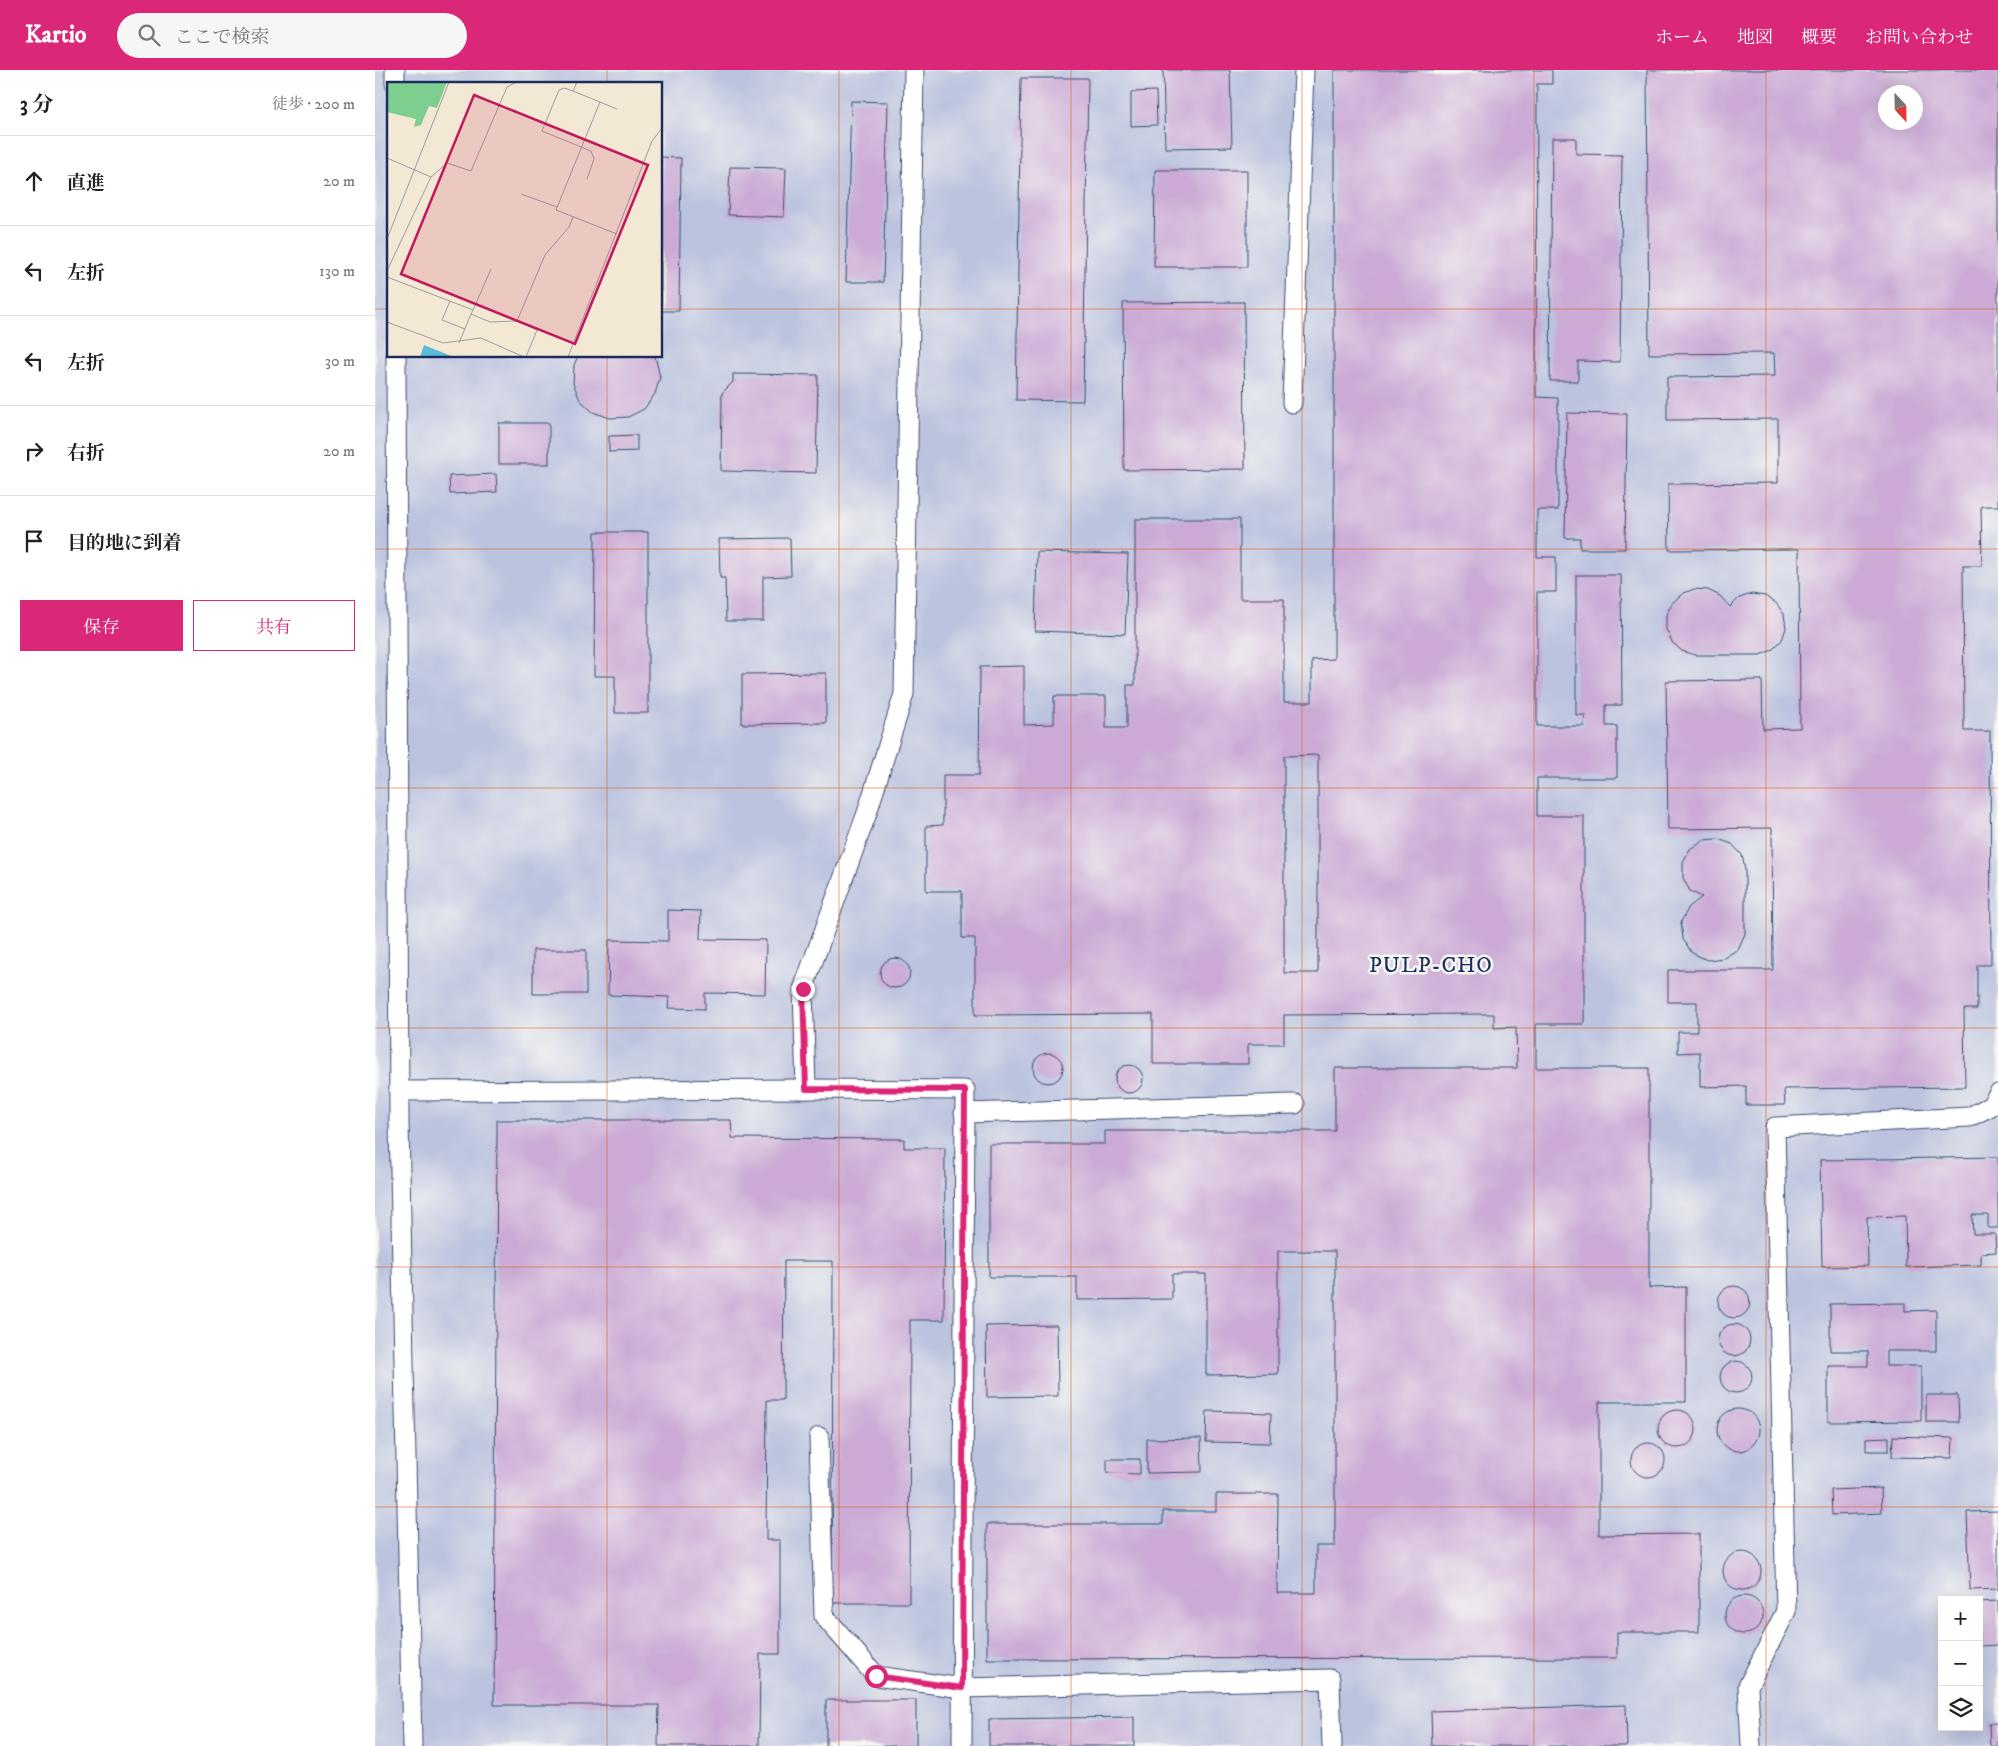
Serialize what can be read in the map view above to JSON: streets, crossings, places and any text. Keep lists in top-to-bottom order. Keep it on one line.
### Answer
{"districts":["PULP-CHO"],"north":"bottom","page":{"header":"Kartio","search":"ここで検索","nav":["ホーム","地図","概要","お問い合わせ"],"heading":["3 分","徒歩 · 200 m"],"list":[["直進","20 m"],["左折","130 m"],["左折","30 m"],["右折","20 m"],"目的地に到着"],"buttons":["保存","共有"],"map_buttons":["+","−"]}}
